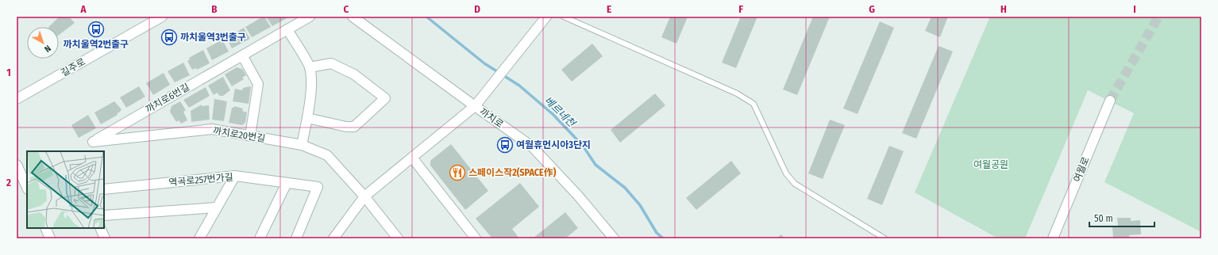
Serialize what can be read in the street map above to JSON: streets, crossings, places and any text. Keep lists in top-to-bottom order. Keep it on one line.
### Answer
{"streets":{"street":["길주로","까치로6번길","까치로","까치로20번길","여월로","역곡로257번가길"]},"crossings":[["까치로6번길","까치로20번길"]],"water":["베르네천"],"parks":["여월공원"],"places":{"bus stop":["까치울역2번출구","까치울역3번출구","여월휴먼시아3단지"],"restaurant":["스페이스작2(SPACE作)"]},"scale_bar":"50 m","north":"bottom right","grid":{"columns":["A","B","C","D","E","F","G","H","I"],"rows":["1","2"]}}
